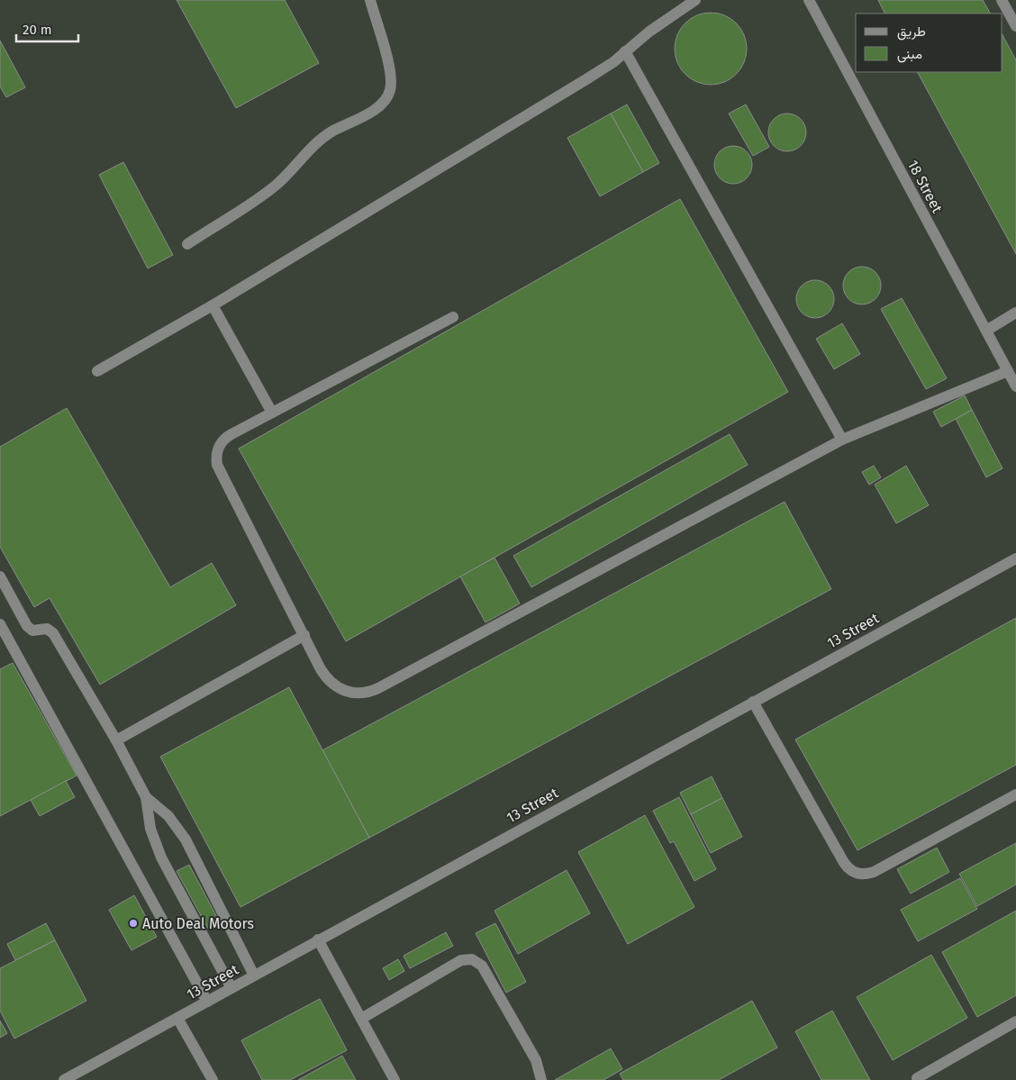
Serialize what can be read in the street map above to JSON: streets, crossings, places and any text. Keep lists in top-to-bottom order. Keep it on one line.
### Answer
{"streets":{"street":["18 Street","13 Street"]},"places":["Auto Deal Motors"],"legend":["طريق","مبنى"],"scale_bar":"20 m"}
